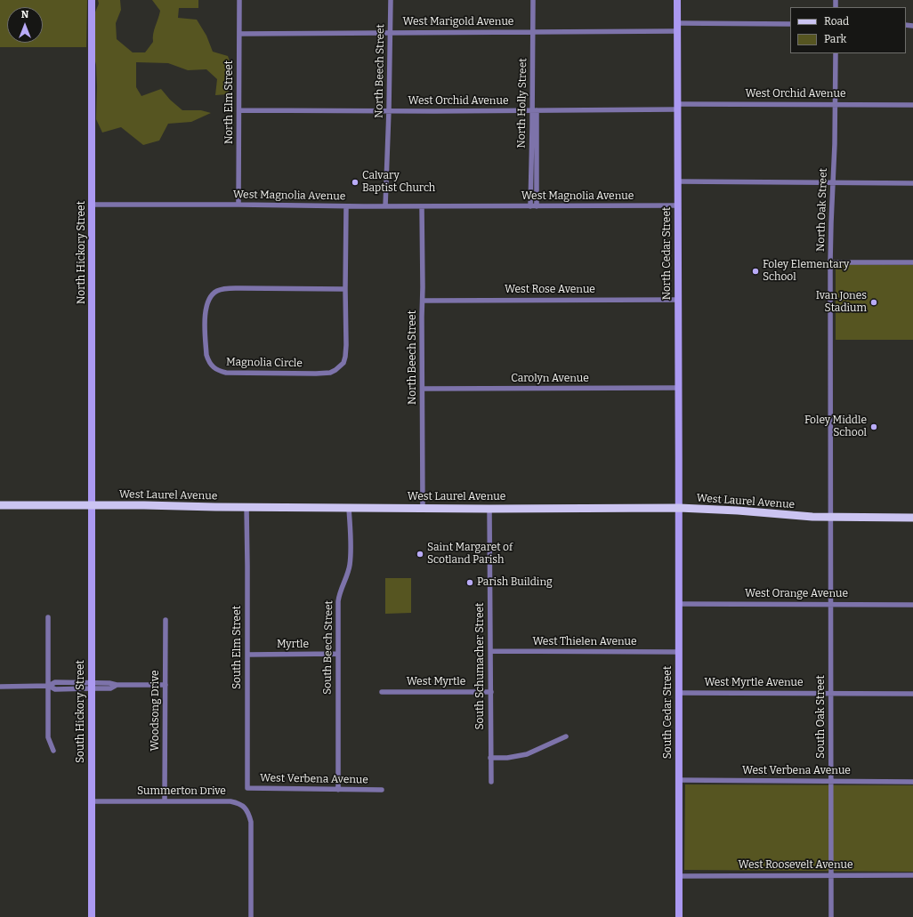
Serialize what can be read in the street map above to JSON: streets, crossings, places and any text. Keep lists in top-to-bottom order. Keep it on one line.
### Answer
{"streets":{"main road":["West Laurel Avenue"],"street":["West Marigold Avenue","North Beech Street","West Orchid Avenue","North Elm Street","North Holly Street","West Magnolia Avenue","North Oak Street","North Hickory Street","North Cedar Street","West Rose Avenue","Magnolia Circle","Carolyn Avenue","West Orange Avenue","West Thielen Avenue","Myrtle","South Elm Street","South Beech Street","South Schumacher Street","West Myrtle","West Myrtle Avenue","Woodsong Drive","South Hickory Street","South Cedar Street","South Oak Street","West Verbena Avenue","Summerton Drive","West Roosevelt Avenue"]},"crossings":[["West Marigold Avenue","North Beech Street"],["West Marigold Avenue","North Elm Street"],["West Marigold Avenue","North Holly Street"],["West Marigold Avenue","North Cedar Street"],["North Beech Street","West Orchid Avenue"],["North Beech Street","West Magnolia Avenue"],["North Beech Street","West Rose Avenue"],["North Beech Street","Carolyn Avenue"],["North Beech Street","West Laurel Avenue"],["West Orchid Avenue","North Elm Street"],["West Orchid Avenue","North Holly Street"],["West Orchid Avenue","North Oak Street"],["West Orchid Avenue","North Cedar Street"],["North Elm Street","West Magnolia Avenue"],["North Holly Street","West Magnolia Avenue"],["West Magnolia Avenue","North Hickory Street"],["West Magnolia Avenue","North Cedar Street"],["West Magnolia Avenue","Magnolia Circle"],["North Oak Street","West Laurel Avenue"],["North Oak Street","South Oak Street"],["North Hickory Street","West Laurel Avenue"],["North Hickory Street","South Hickory Street"],["North Cedar Street","West Rose Avenue"],["North Cedar Street","Carolyn Avenue"],["North Cedar Street","West Laurel Avenue"],["North Cedar Street","South Cedar Street"],["West Laurel Avenue","South Elm Street"],["West Laurel Avenue","South Beech Street"],["West Laurel Avenue","South Schumacher Street"],["West Laurel Avenue","South Hickory Street"],["West Laurel Avenue","South Cedar Street"],["West Laurel Avenue","South Oak Street"],["West Orange Avenue","South Cedar Street"],["West Orange Avenue","South Oak Street"],["West Thielen Avenue","South Schumacher Street"],["West Thielen Avenue","South Cedar Street"],["Myrtle","South Elm Street"],["Myrtle","South Beech Street"],["South Elm Street","West Verbena Avenue"],["South Beech Street","West Verbena Avenue"],["South Schumacher Street","West Myrtle"],["West Myrtle Avenue","South Cedar Street"],["West Myrtle Avenue","South Oak Street"],["Woodsong Drive","Summerton Drive"],["South Hickory Street","Summerton Drive"],["South Cedar Street","West Verbena Avenue"],["South Cedar Street","West Roosevelt Avenue"],["South Oak Street","West Verbena Avenue"],["South Oak Street","West Roosevelt Avenue"]],"places":["Calvary Baptist Church","Foley Elementary School","Ivan Jones Stadium","Foley Middle School","Saint Margaret of Scotland Parish","Parish Building"],"legend":["Road","Park"],"north":"top"}
